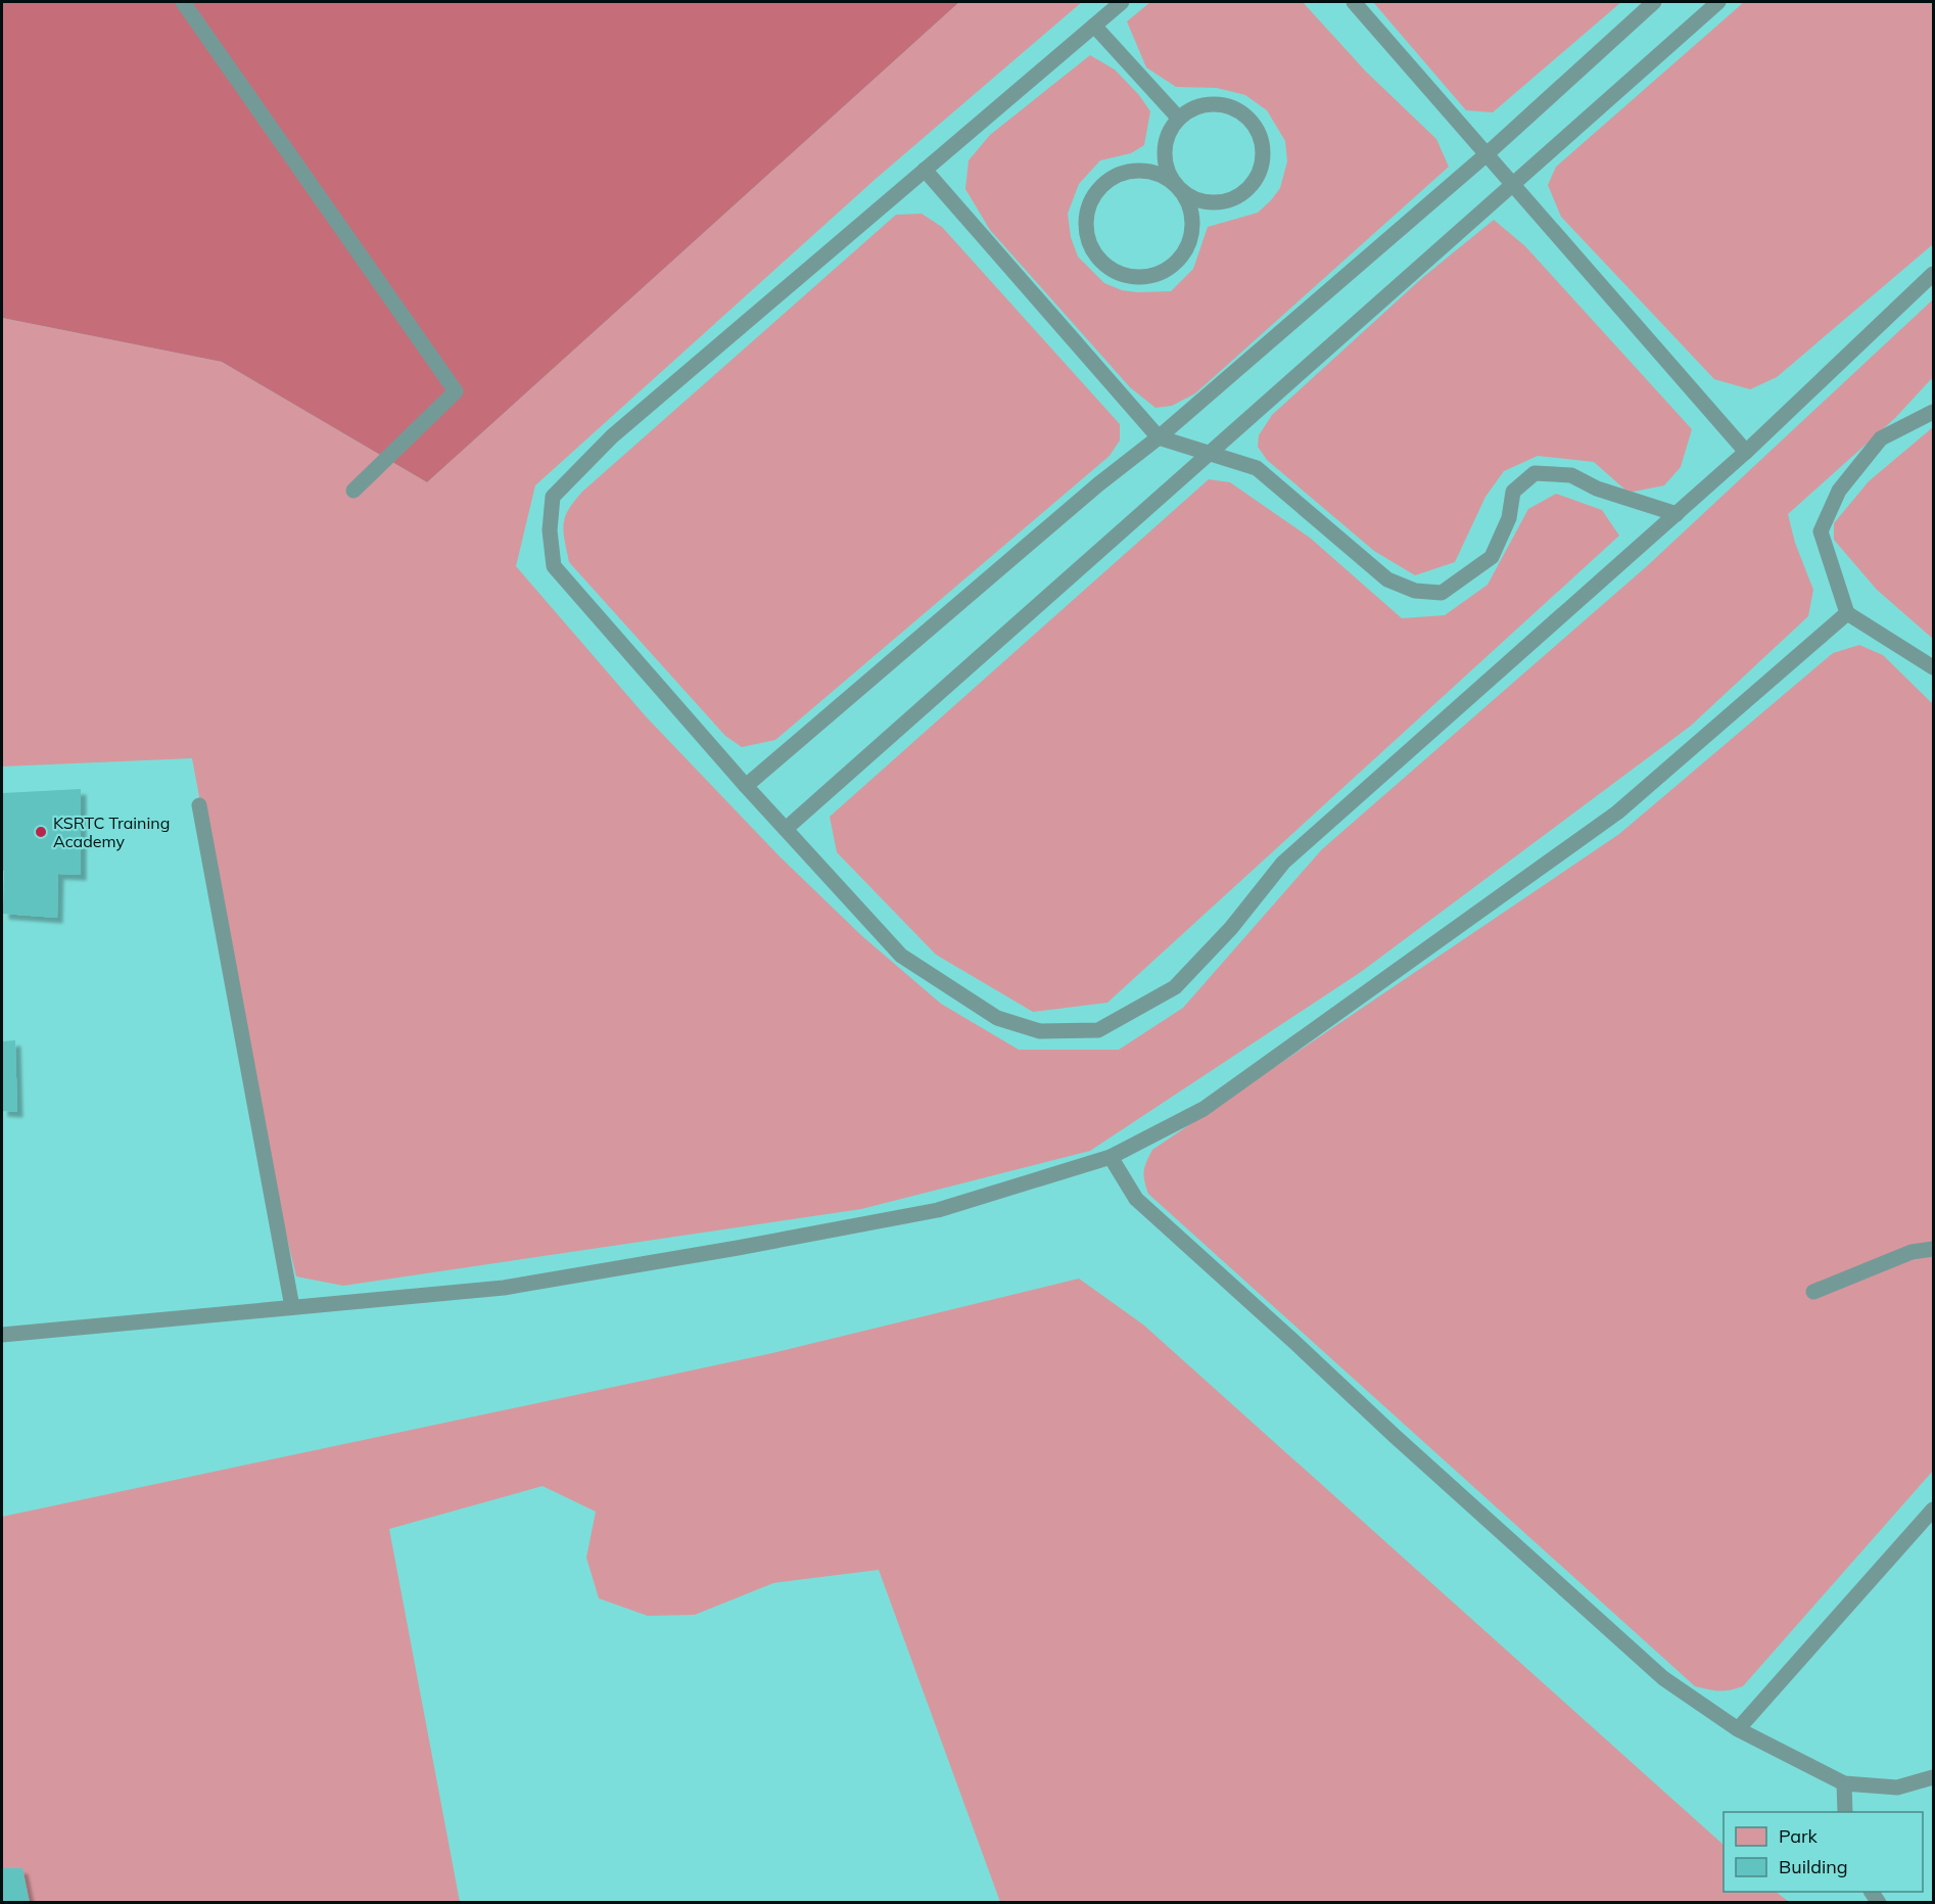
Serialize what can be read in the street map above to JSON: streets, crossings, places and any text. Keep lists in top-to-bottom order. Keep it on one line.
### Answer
{"places":["KSRTC Training Academy"],"legend":["Park","Building"]}
